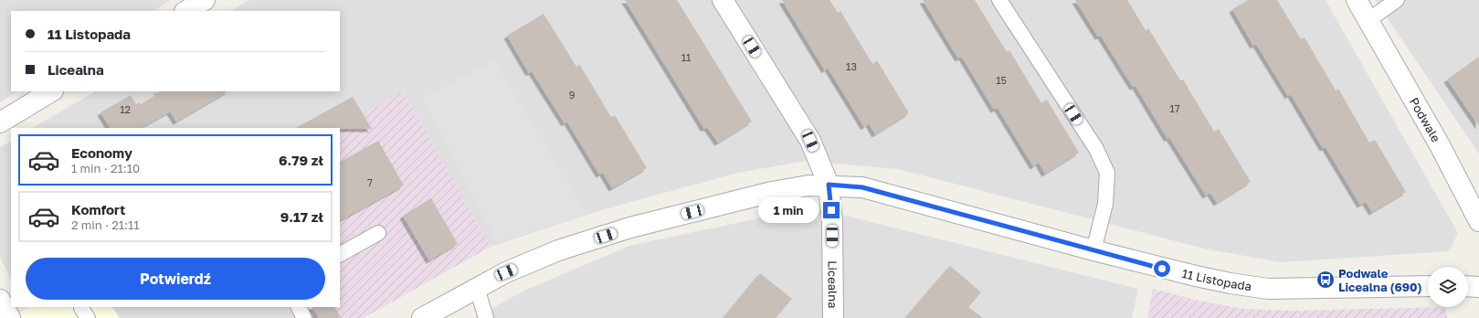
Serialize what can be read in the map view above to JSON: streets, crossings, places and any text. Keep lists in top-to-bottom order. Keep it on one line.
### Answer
{"streets":{"street":["Podwale","11 Listopada","Licealna"]},"crossings":[["11 Listopada","Licealna"]],"places":{"bus stop":["Podwale Licealna (690)"]},"house_numbers":["11","13","15","9","17","12","7"],"page":{"banner":["11 Listopada","Licealna"],"list":[{"name":"Economy","note":"1 min · 21:10","value":"6.79 zł"},{"name":"Komfort","note":"2 min · 21:11","value":"9.17 zł"}],"bubble":"1 min","buttons":"Potwierdź"}}
